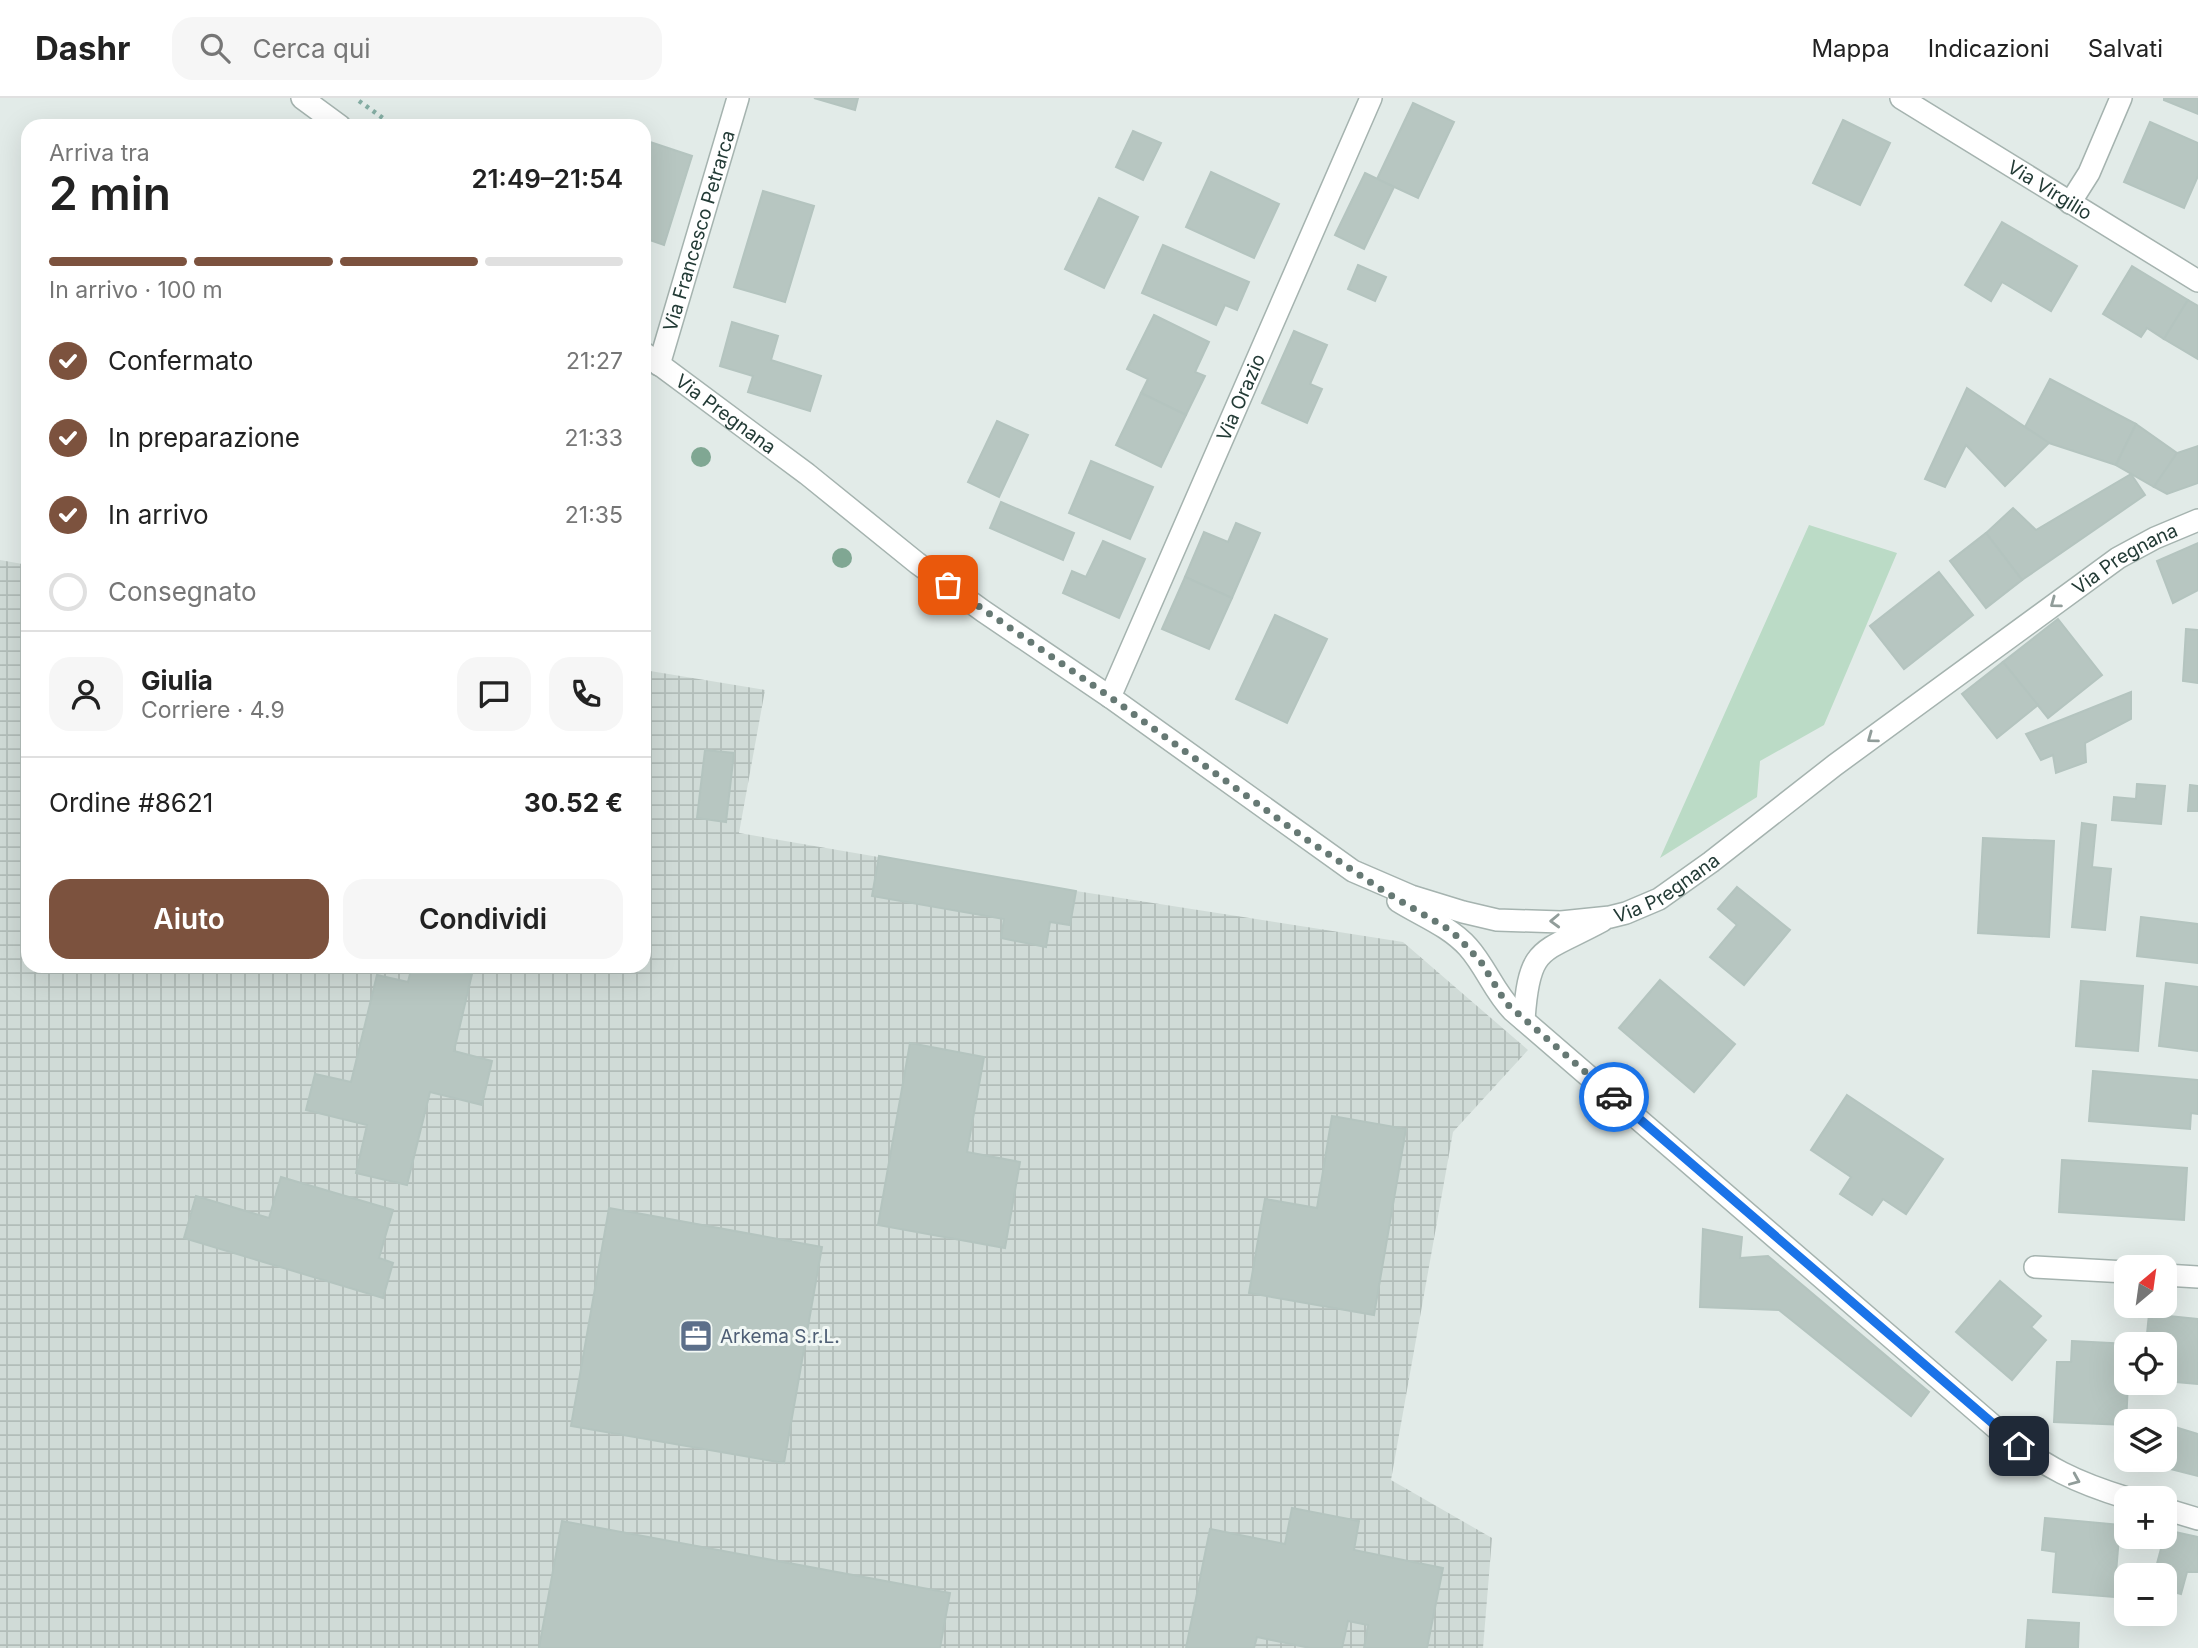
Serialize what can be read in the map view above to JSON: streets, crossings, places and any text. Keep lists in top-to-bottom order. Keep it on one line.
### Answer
{"streets":{"street":["Via Virgilio","Via Francesco Petrarca","Via Orazio","Via Pregnana"]},"crossings":[["Via Francesco Petrarca","Via Pregnana"],["Via Orazio","Via Pregnana"]],"one_way":["Via Pregnana"],"places":{"office":["Arkema S.r.L."]},"north":"top right","page":{"header":"Dashr","search":"Cerca qui","nav":["Mappa","Indicazioni","Salvati"],"heading":["2 min","Arriva tra","21:49–21:54"],"panel":["Giulia","Corriere · 4.9","Ordine #8621","30.52 €"],"bar":"In arrivo · 100 m","list":[["Confermato","21:27"],["In preparazione","21:33"],["In arrivo","21:35"],"Consegnato"],"buttons":["Aiuto","Condividi"],"map_buttons":["+","−"]}}
